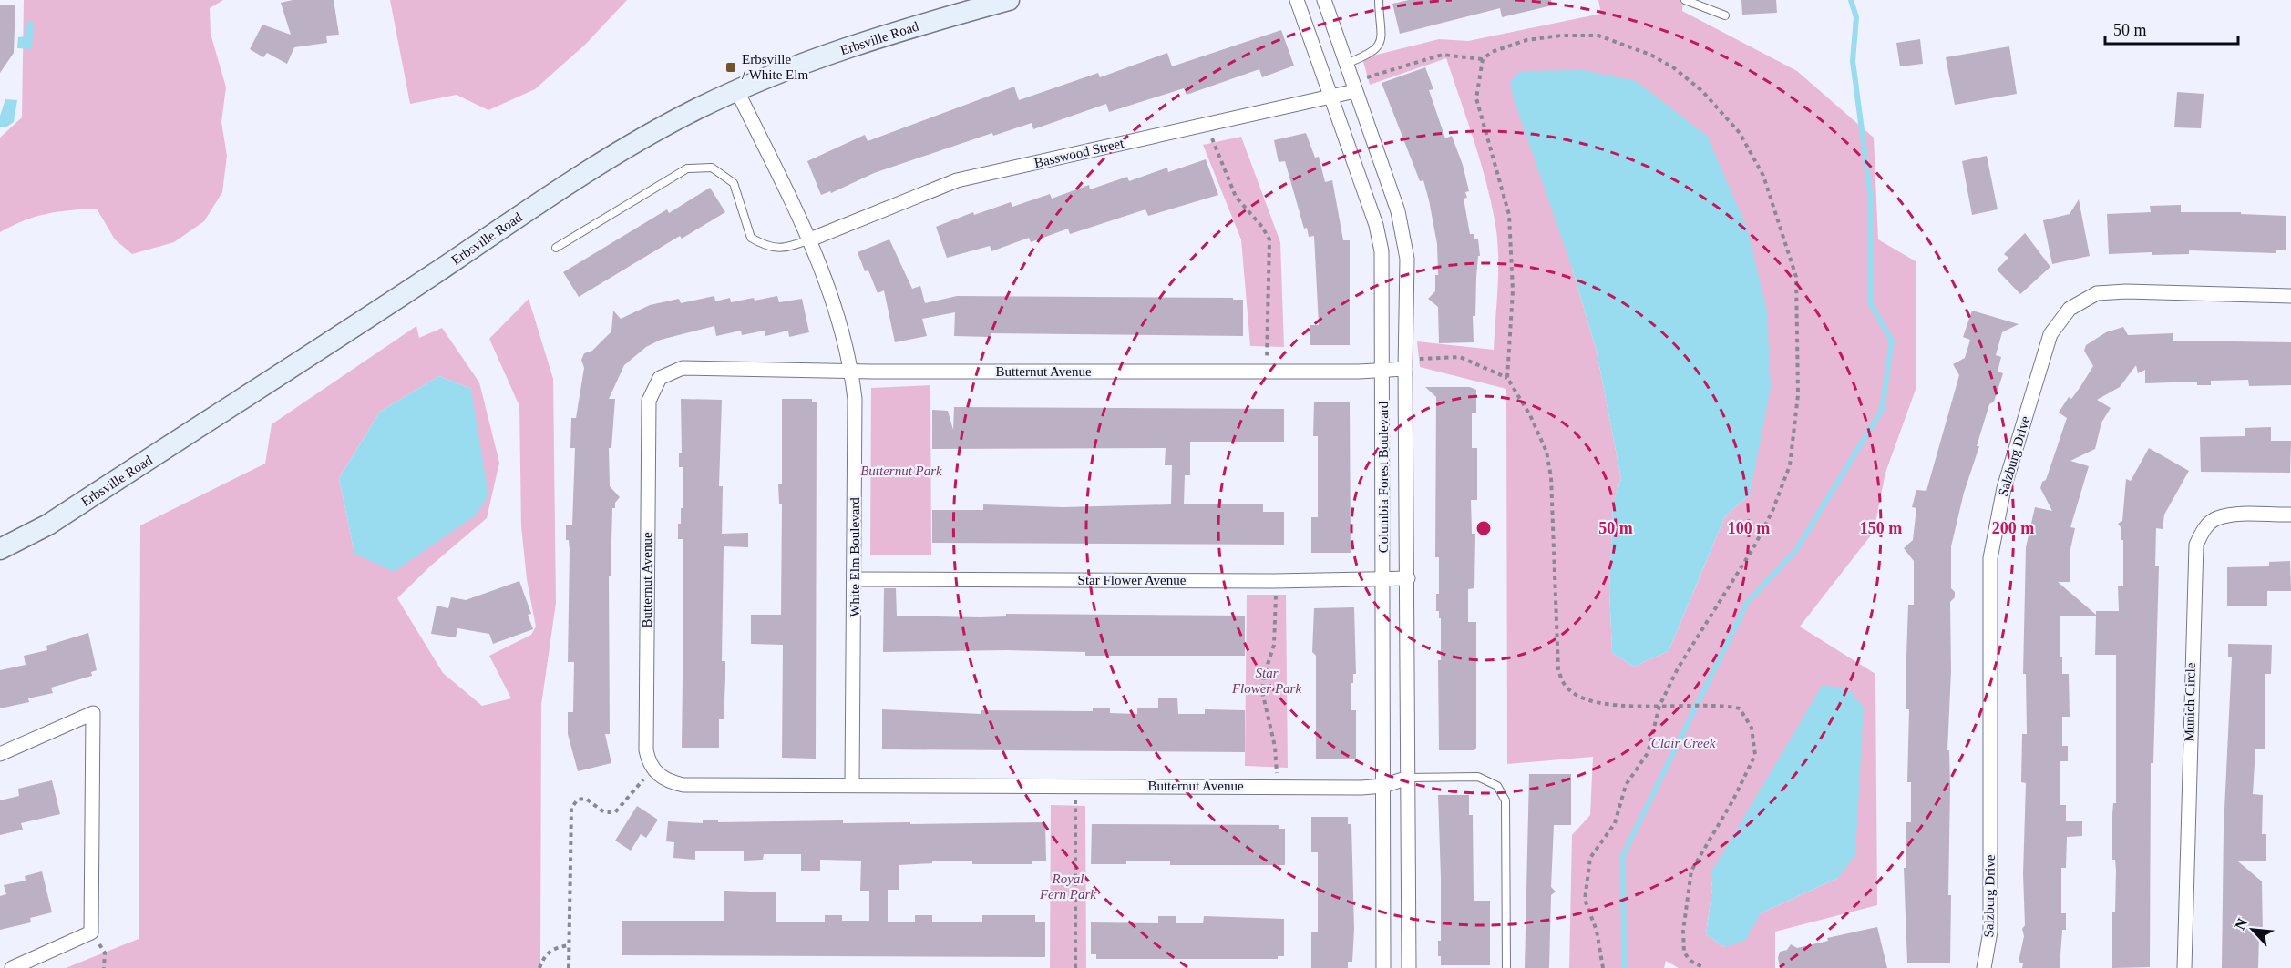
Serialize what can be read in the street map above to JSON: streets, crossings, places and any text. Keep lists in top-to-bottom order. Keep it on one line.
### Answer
{"streets":{"main road":["Erbsville Road"],"street":["Basswood Street","Butternut Avenue","Salzburg Drive","Columbia Forest Boulevard","White Elm Boulevard","Star Flower Avenue","Munich Circle"]},"crossings":[["Erbsville Road","White Elm Boulevard"],["Basswood Street","Columbia Forest Boulevard"],["Basswood Street","White Elm Boulevard"],["Butternut Avenue","Columbia Forest Boulevard"],["Butternut Avenue","White Elm Boulevard"],["Columbia Forest Boulevard","Star Flower Avenue"],["White Elm Boulevard","Star Flower Avenue"]],"parks":["Butternut Park","Star Flower Park","Clair Creek","Royal Fern Park"],"places":{"transit":["Erbsville / White Elm"]},"scale_bar":"50 m","north":"top left","rings":["50 m","100 m","150 m","200 m"]}
